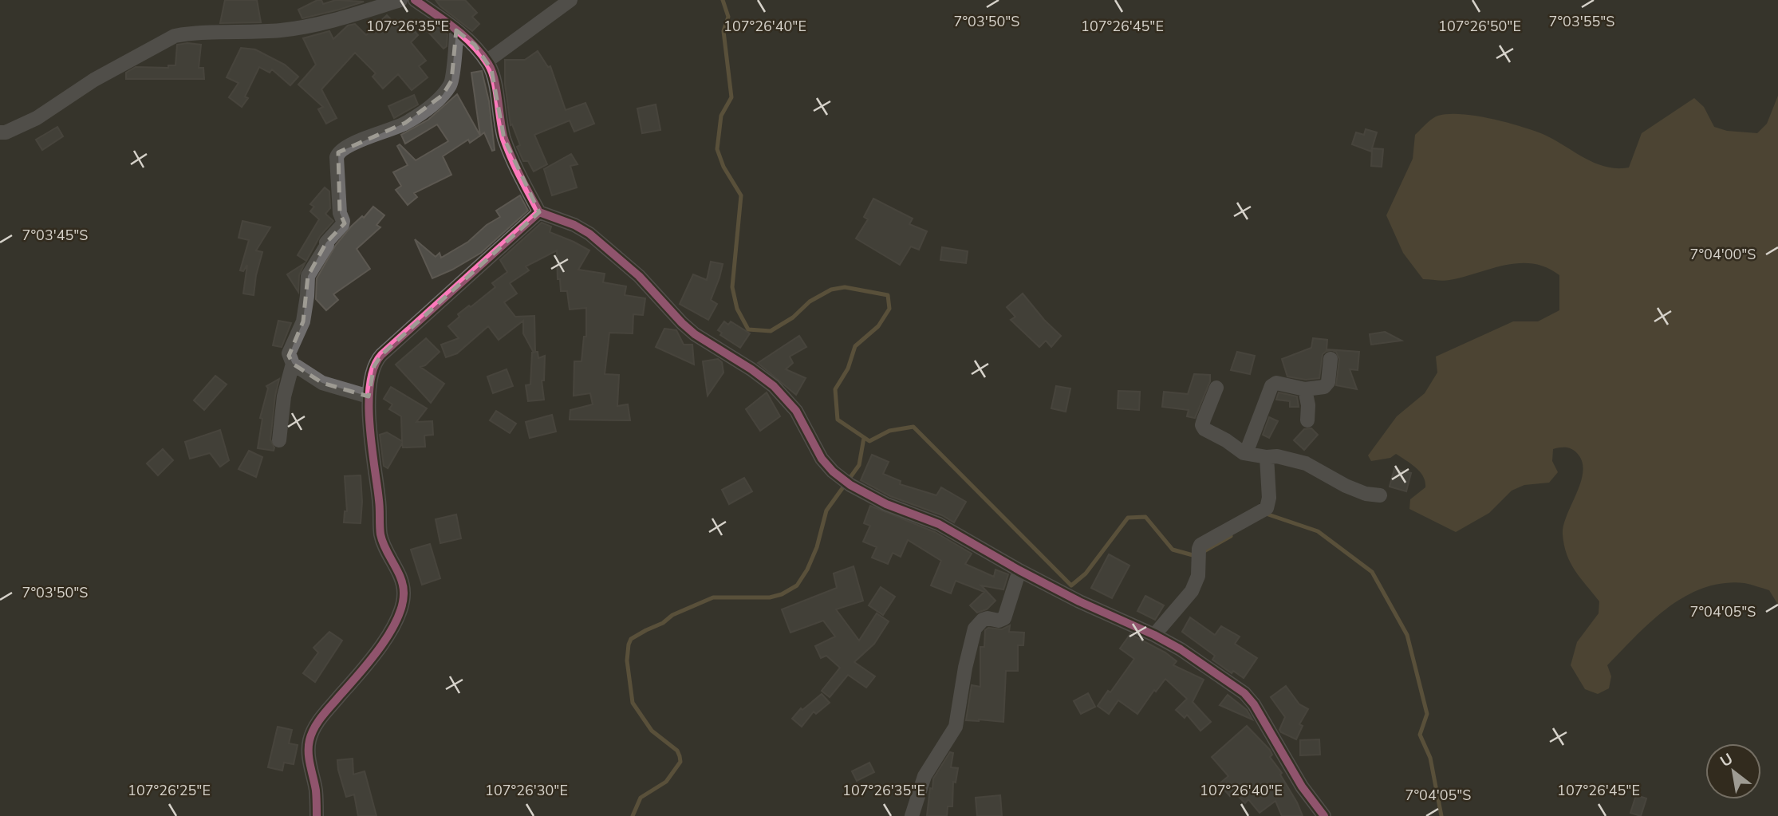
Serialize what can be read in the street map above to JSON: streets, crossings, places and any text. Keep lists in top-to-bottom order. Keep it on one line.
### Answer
{"north":"top left","coordinates":["7°03'50\"S","7°03'55\"S","107°26'35\"E","107°26'40\"E","107°26'45\"E","107°26'50\"E","7°03'45\"S","7°04'00\"S","7°04'05\"S","107°26'25\"E","107°26'30\"E"]}
